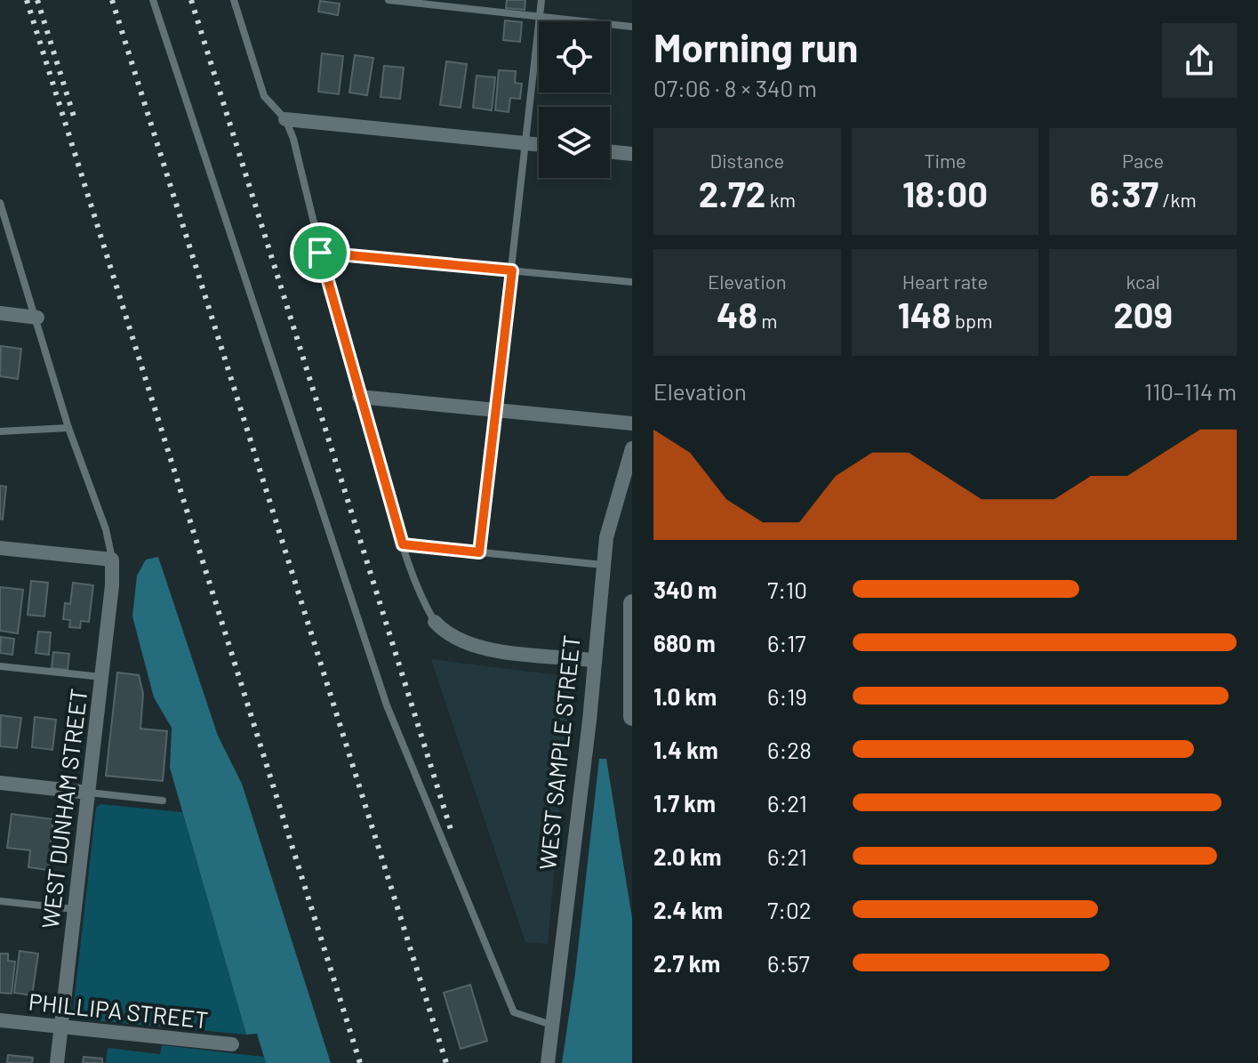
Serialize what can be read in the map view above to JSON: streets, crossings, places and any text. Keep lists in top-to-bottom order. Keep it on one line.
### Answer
{"streets":{"street":["WEST SAMPLE STREET","WEST DUNHAM STREET","PHILLIPA STREET"]},"crossings":[["WEST DUNHAM STREET","PHILLIPA STREET"]],"page":{"heading":["Morning run","07:06 · 8 × 340 m"],"stats":[["Distance","2.72 km"],["Time","18:00"],["Pace","6:37 /km"],["Elevation","48 m"],["Heart rate","148 bpm"],["kcal","209"]],"chart":["Elevation","110–114 m"],"list":[{"name":"340 m","note":"7:10"},{"name":"680 m","note":"6:17"},{"name":"1.0 km","note":"6:19"},{"name":"1.4 km","note":"6:28"},{"name":"1.7 km","note":"6:21"},{"name":"2.0 km","note":"6:21"},{"name":"2.4 km","note":"7:02"},{"name":"2.7 km","note":"6:57"}]}}
